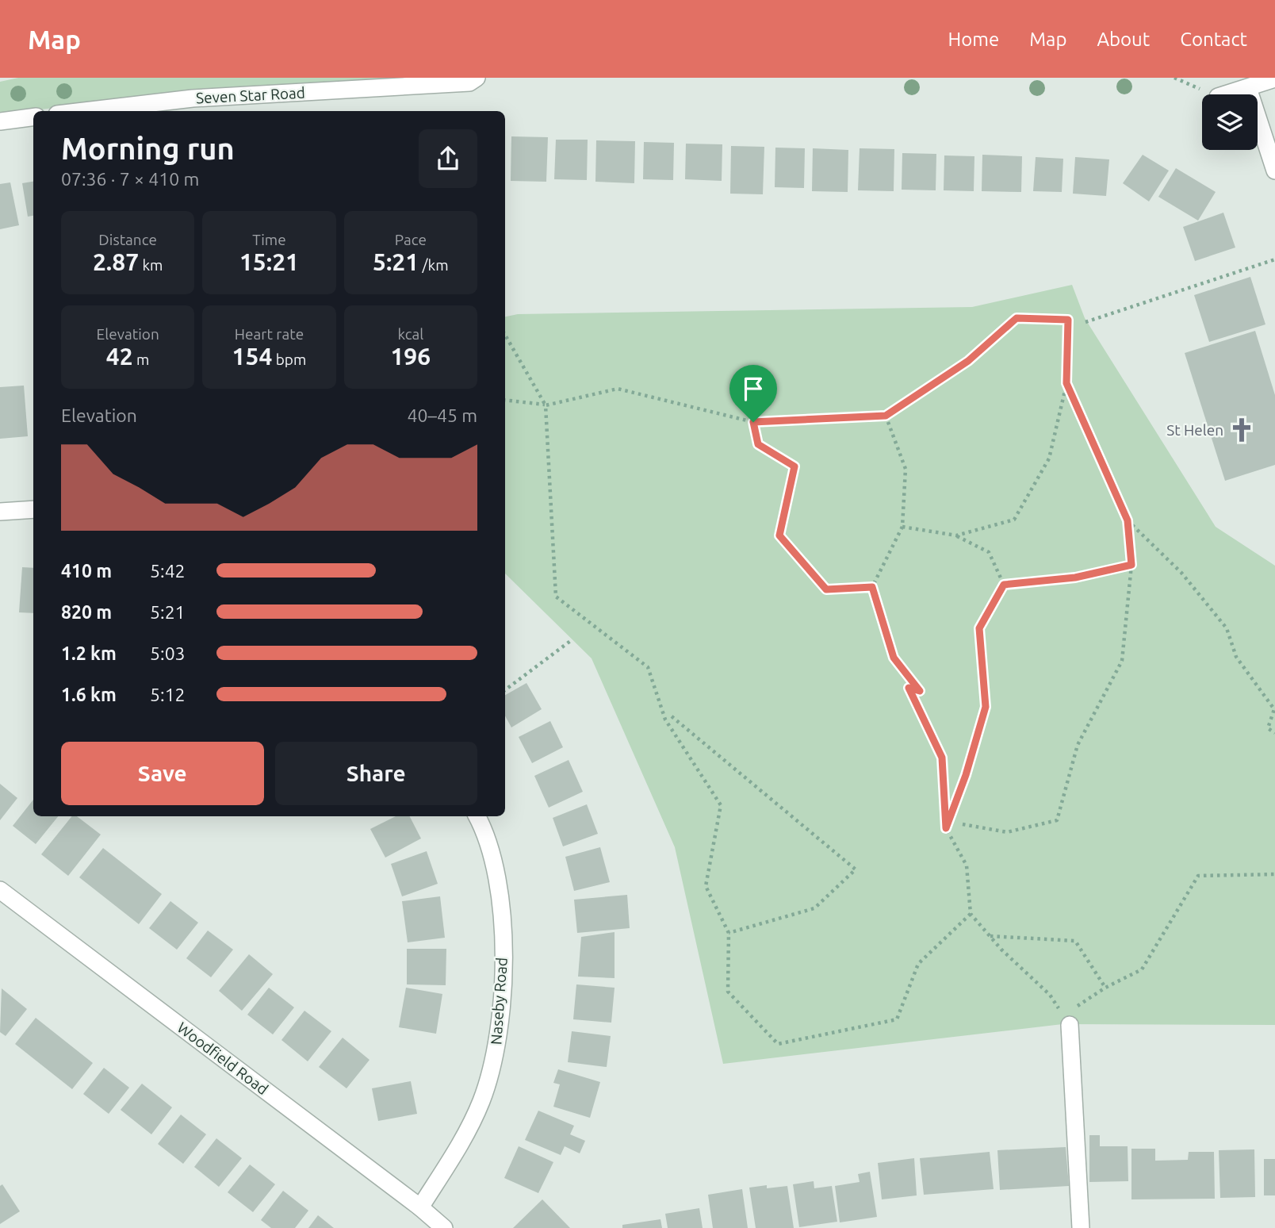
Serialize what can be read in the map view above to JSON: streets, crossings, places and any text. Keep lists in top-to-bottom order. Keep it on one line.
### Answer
{"streets":{"street":["Seven Star Road","Naseby Road","Woodfield Road"]},"crossings":[["Naseby Road","Woodfield Road"]],"places":{"church":["St Helen"]},"page":{"header":"Map","nav":["Home","Map","About","Contact"],"heading":["Morning run","07:36 · 7 × 410 m"],"stats":[["Distance","2.87 km"],["Time","15:21"],["Pace","5:21 /km"],["Elevation","42 m"],["Heart rate","154 bpm"],["kcal","196"]],"chart":["Elevation","40–45 m"],"list":[{"name":"410 m","note":"5:42"},{"name":"820 m","note":"5:21"},{"name":"1.2 km","note":"5:03"},{"name":"1.6 km","note":"5:12"}],"buttons":["Save","Share"]}}
